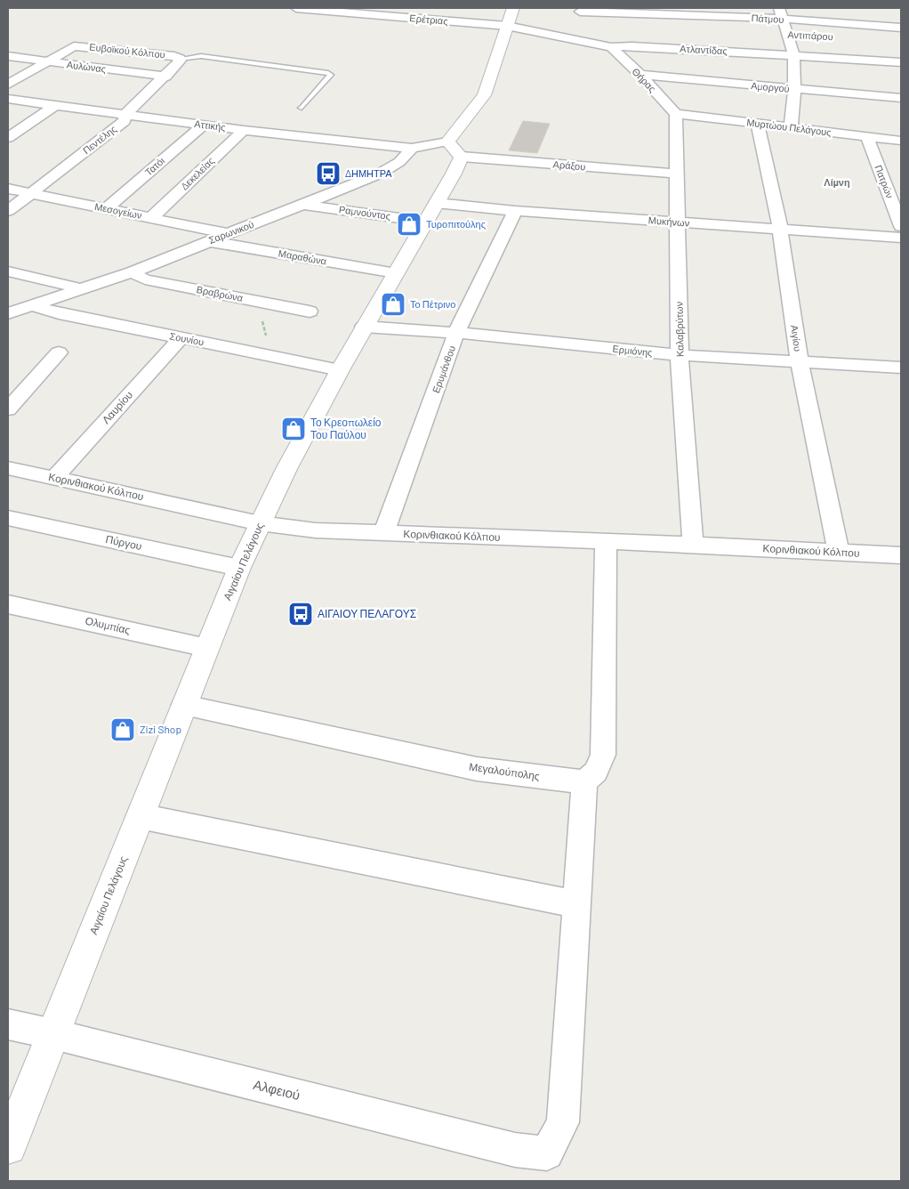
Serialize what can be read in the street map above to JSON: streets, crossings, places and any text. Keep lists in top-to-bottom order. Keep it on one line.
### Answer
{"streets":{"main road":["Αιγαίου Πελάγους"],"street":["Πάτμου","Ερέτριας","Ατλαντίδας","Ευβοϊκού Κόλπου","Αυλώνας","Θήρας","Αμοργού","Αττικής","Μυρτώου Πελάγους","Πεντέλης","Αράξου","Τατόι","Δεκελείας","Πατρών","Μεσογείων","Ραμνούντος","Μυκήνων","Σαρωνικού","Μαραθώνα","Βραβρώνα","Καλαβρύτων","Αιγίου","Σουνίου","Ερμιόνης","Ερυμάνθου","Λαυρίου","Κορινθιακού Κόλπου","Πύργου","Ολυμπίας","Μεγαλούπολης","Αλφειού"]},"crossings":[["Ερέτριας","Ατλαντίδας"],["Ατλαντίδας","Θήρας"],["Ευβοϊκού Κόλπου","Αυλώνας"],["Ευβοϊκού Κόλπου","Πεντέλης"],["Αυλώνας","Πεντέλης"],["Θήρας","Αμοργού"],["Θήρας","Μυρτώου Πελάγους"],["Θήρας","Καλαβρύτων"],["Αττικής","Πεντέλης"],["Αττικής","Τατόι"],["Αττικής","Δεκελείας"],["Αττικής","Σαρωνικού"],["Μυρτώου Πελάγους","Πατρών"],["Μυρτώου Πελάγους","Καλαβρύτων"],["Μυρτώου Πελάγους","Αιγίου"],["Πεντέλης","Μεσογείων"],["Αράξου","Καλαβρύτων"],["Αράξου","Αιγαίου Πελάγους"],["Τατόι","Μεσογείων"],["Δεκελείας","Μεσογείων"],["Μεσογείων","Σαρωνικού"],["Ραμνούντος","Σαρωνικού"],["Ραμνούντος","Αιγαίου Πελάγους"],["Μυκήνων","Καλαβρύτων"],["Μυκήνων","Αιγίου"],["Μυκήνων","Ερυμάνθου"],["Μυκήνων","Αιγαίου Πελάγους"],["Σαρωνικού","Μαραθώνα"],["Σαρωνικού","Βραβρώνα"],["Σαρωνικού","Σουνίου"],["Μαραθώνα","Αιγαίου Πελάγους"],["Καλαβρύτων","Ερμιόνης"],["Καλαβρύτων","Κορινθιακού Κόλπου"],["Αιγίου","Ερμιόνης"],["Αιγίου","Κορινθιακού Κόλπου"],["Σουνίου","Λαυρίου"],["Σουνίου","Αιγαίου Πελάγους"],["Ερμιόνης","Ερυμάνθου"],["Ερμιόνης","Αιγαίου Πελάγους"],["Ερυμάνθου","Κορινθιακού Κόλπου"],["Λαυρίου","Κορινθιακού Κόλπου"],["Κορινθιακού Κόλπου","Αιγαίου Πελάγους"],["Πύργου","Αιγαίου Πελάγους"],["Αιγαίου Πελάγους","Ολυμπίας"],["Αιγαίου Πελάγους","Μεγαλούπολης"],["Αιγαίου Πελάγους","Αλφειού"]],"districts":["Λίμνη"],"places":{"bus stop":["ΔΗΜΗΤΡΑ","ΑΙΓΑΙΟΥ ΠΕΛΑΓΟΥΣ"],"shop":["Τυροπιτούλης","Το Πέτρινο","Το Κρεοπωλείο Του Παύλου","Zizi Shop"]}}
